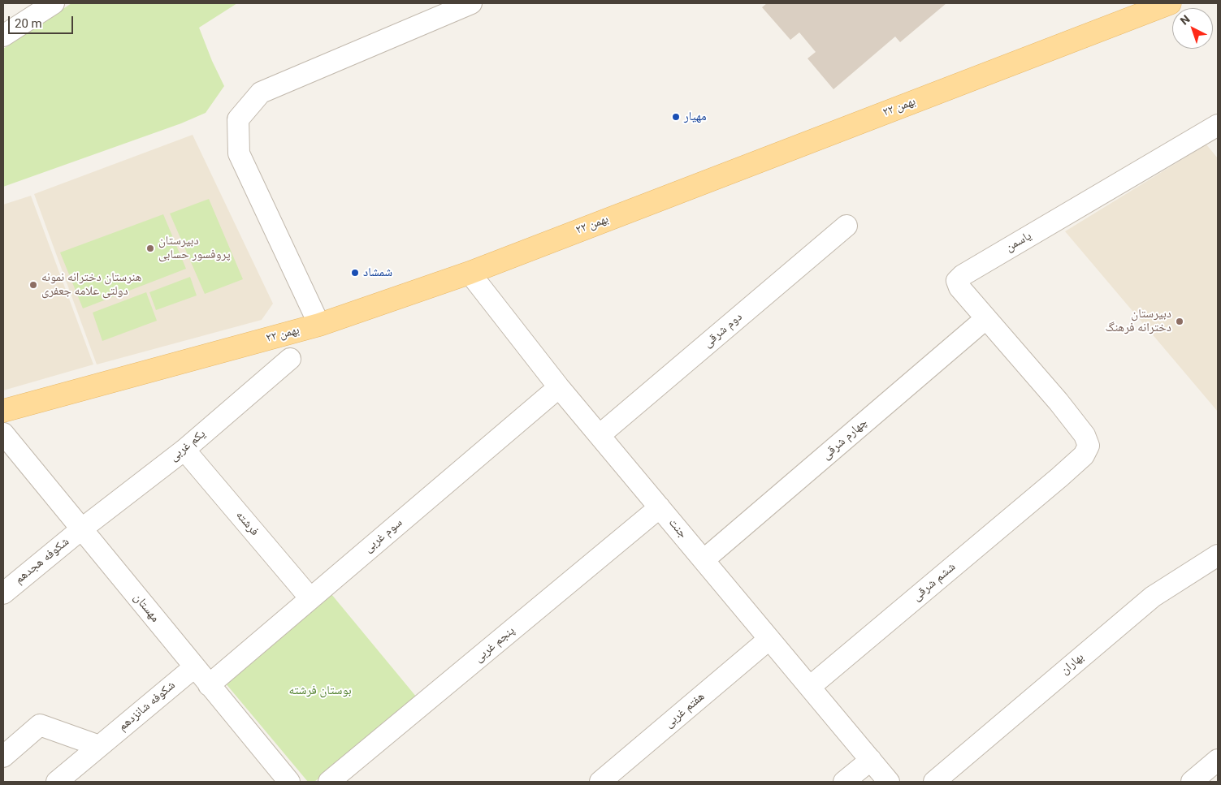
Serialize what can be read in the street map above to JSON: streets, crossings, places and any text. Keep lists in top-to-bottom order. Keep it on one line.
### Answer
{"streets":{"main road":["۲۲ بهمن"],"street":["یاسمن","دوم شرقی","چهارم شرقی","یکم غربی","فرشته","جنت","سوم غربی","شکوفه هجدهم","ششم شرقی","مهستان","پنجم غربی","بهاران","شکوفه شانزدهم","هفتم غربی"]},"crossings":[["۲۲ بهمن","جنت"],["یاسمن","چهارم شرقی"],["یاسمن","ششم شرقی"],["دوم شرقی","جنت"],["چهارم شرقی","جنت"],["یکم غربی","فرشته"],["یکم غربی","شکوفه هجدهم"],["یکم غربی","مهستان"],["فرشته","سوم غربی"],["جنت","سوم غربی"],["جنت","ششم شرقی"],["جنت","پنجم غربی"],["جنت","هفتم غربی"],["سوم غربی","مهستان"],["شکوفه هجدهم","مهستان"],["مهستان","شکوفه شانزدهم"]],"parks":["بوستان فرشته"],"places":["مهیار","دبیرستان پروفسور حسابی","شمشاد","هنرستان دخترانه نمونه دولتی علامه جعفری","دبیرستان دخترانه فرهنگ"],"scale_bar":"20 m","north":"top left"}
